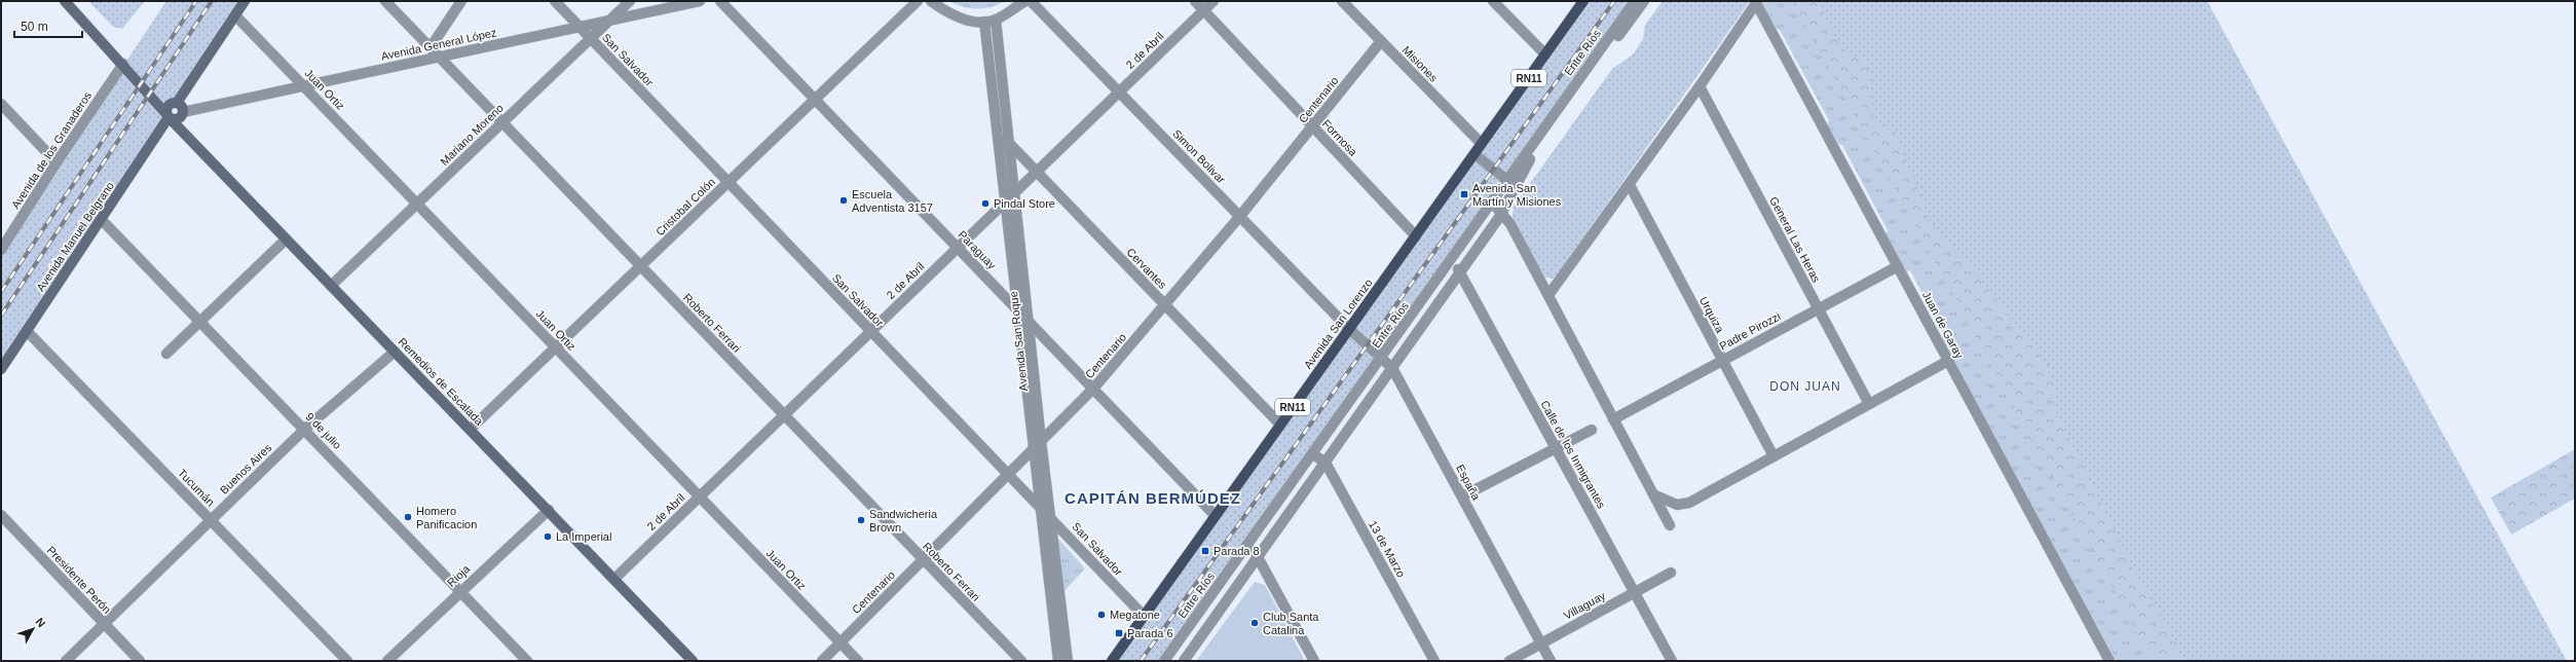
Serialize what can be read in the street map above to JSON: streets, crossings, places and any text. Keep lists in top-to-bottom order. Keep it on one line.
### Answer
{"streets":{"main road":["RN11","Avenida Manuel Belgrano","Avenida San Lorenzo","Remedios de Escalada"],"street":["Avenida General López","2 de Abril","Entre Ríos","San Salvador","Misiones","Juan Ortiz","Centenario","Mariano Moreno","Formosa","Avenida de los Granaderos","Simon Bolivar","Cristobal Colón","General Las Heras","Paraguay","Cervantes","Urquiza","Roberto Ferrari","Juan de Garay","Padre Pirozzi","Avenida San Roque","9 de julio","Calle de los Inmigrantes","Buenos Aires","España","Tucumán","13 de Marzo","Rioja","Presidente Perón","Villaguay"]},"crossings":[["Avenida General López","San Salvador"],["Avenida General López","Juan Ortiz"],["Avenida General López","Mariano Moreno"],["Avenida General López","Roberto Ferrari"],["2 de Abril","San Salvador"],["2 de Abril","Juan Ortiz"],["2 de Abril","Formosa"],["2 de Abril","Simon Bolivar"],["2 de Abril","Paraguay"],["2 de Abril","Cervantes"],["2 de Abril","Roberto Ferrari"],["2 de Abril","Avenida San Roque"],["2 de Abril","Remedios de Escalada"],["Entre Ríos","Calle de los Inmigrantes"],["Entre Ríos","España"],["Entre Ríos","13 de Marzo"],["San Salvador","Centenario"],["San Salvador","Mariano Moreno"],["San Salvador","Cristobal Colón"],["San Salvador","Avenida San Lorenzo"],["San Salvador","Avenida San Roque"],["Misiones","Centenario"],["Misiones","Avenida San Lorenzo"],["Juan Ortiz","Centenario"],["Juan Ortiz","Mariano Moreno"],["Juan Ortiz","Cristobal Colón"],["Centenario","Formosa"],["Centenario","Simon Bolivar"],["Centenario","Paraguay"],["Centenario","Cervantes"],["Centenario","Roberto Ferrari"],["Centenario","Avenida San Roque"],["Mariano Moreno","Roberto Ferrari"],["Mariano Moreno","Remedios de Escalada"],["Formosa","Avenida San Lorenzo"],["Avenida de los Granaderos","Remedios de Escalada"],["Simon Bolivar","Avenida San Lorenzo"],["Simon Bolivar","España"],["Cristobal Colón","Paraguay"],["Cristobal Colón","Roberto Ferrari"],["Cristobal Colón","Remedios de Escalada"],["Avenida Manuel Belgrano","Remedios de Escalada"],["Avenida Manuel Belgrano","9 de julio"],["Avenida Manuel Belgrano","Tucumán"],["General Las Heras","Padre Pirozzi"],["Paraguay","Avenida San Lorenzo"],["Paraguay","Avenida San Roque"],["Cervantes","Avenida San Lorenzo"],["Cervantes","Avenida San Roque"],["Urquiza","Padre Pirozzi"],["Avenida San Lorenzo","España"],["Juan de Garay","Padre Pirozzi"],["Remedios de Escalada","Buenos Aires"],["Remedios de Escalada","Rioja"],["9 de julio","Buenos Aires"],["9 de julio","Rioja"],["Calle de los Inmigrantes","Villaguay"],["Buenos Aires","Tucumán"],["Buenos Aires","Presidente Perón"],["España","Villaguay"]],"districts":["DON JUAN","CAPITÁN BERMÚDEZ"],"places":{"transit":["Avenida San Martín y Misiones","Parada 8","Parada 6"],"other":["Escuela Adventista 3157","Pindal Store","Homero Panificacion","Sandwicheria Brown","La Imperial","Megatone","Club Santa Catalina"]},"scale_bar":"50 m","north":"top right"}
